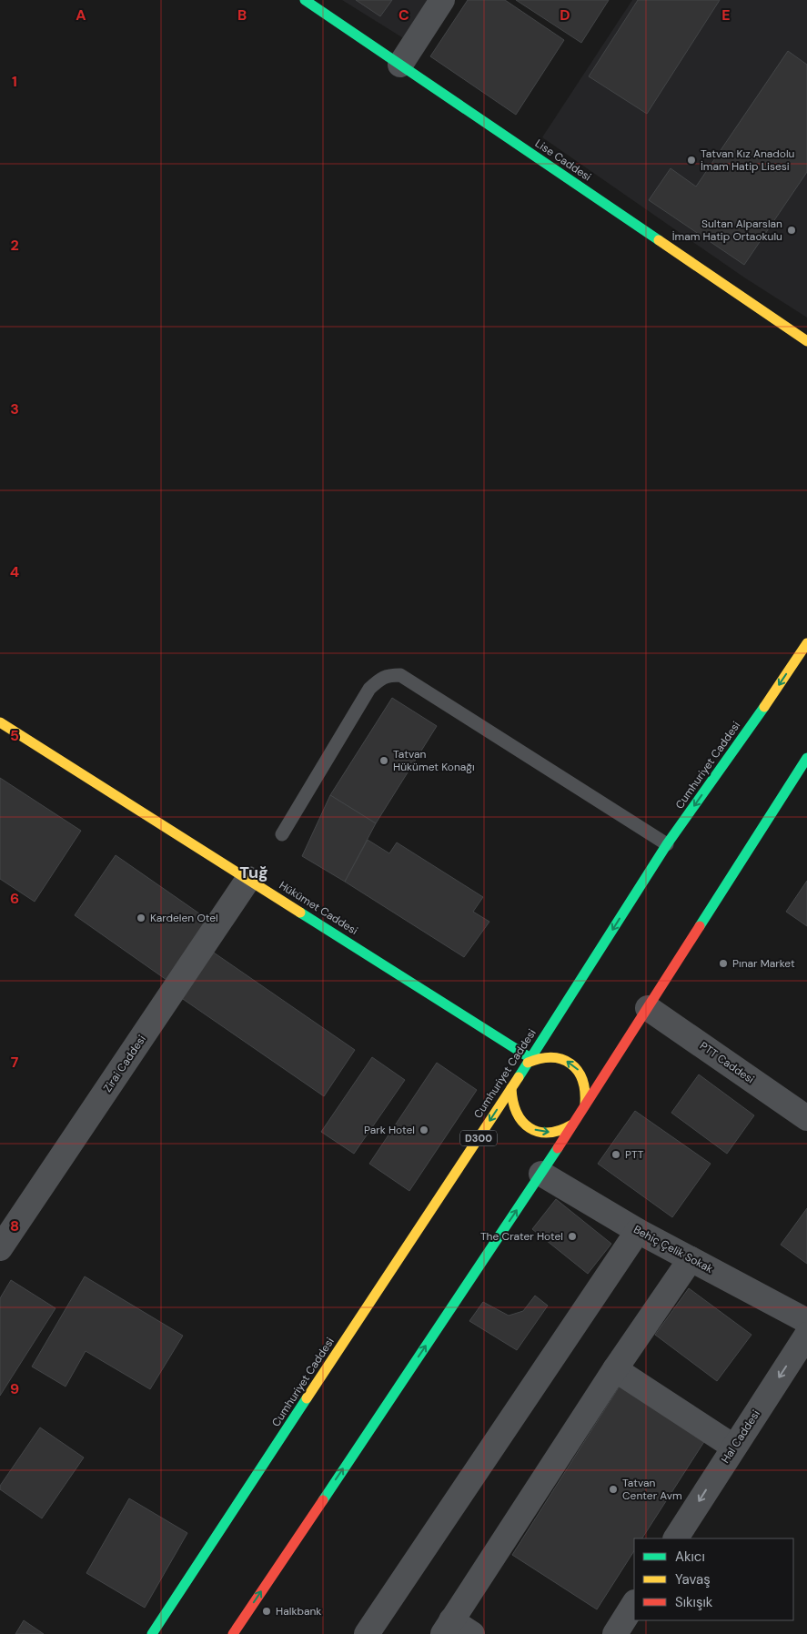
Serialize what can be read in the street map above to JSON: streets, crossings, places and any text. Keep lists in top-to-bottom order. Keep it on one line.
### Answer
{"streets":{"main road":["Lise Caddesi","Cumhuriyet Caddesi","Hükümet Caddesi","D300"],"street":["PTT Caddesi","Zirai Caddesi","Behiç Çelik Sokak","Hal Caddesi"]},"crossings":[["Cumhuriyet Caddesi","Hükümet Caddesi"],["Hükümet Caddesi","Zirai Caddesi"]],"districts":["Tuğ"],"places":["Tatvan Kız Anadolu İmam Hatip Lisesi","Sultan Alparslan İmam Hatip Ortaokulu","Tatvan Hükümet Konağı","Kardelen Otel","Pınar Market","Park Hotel","PTT","The Crater Hotel","Tatvan Center Avm","Halkbank"],"legend":["Akıcı","Yavaş","Sıkışık"],"grid":{"columns":["A","B","C","D","E"],"rows":["1","2","3","4","5","6","7","8","9"]}}
